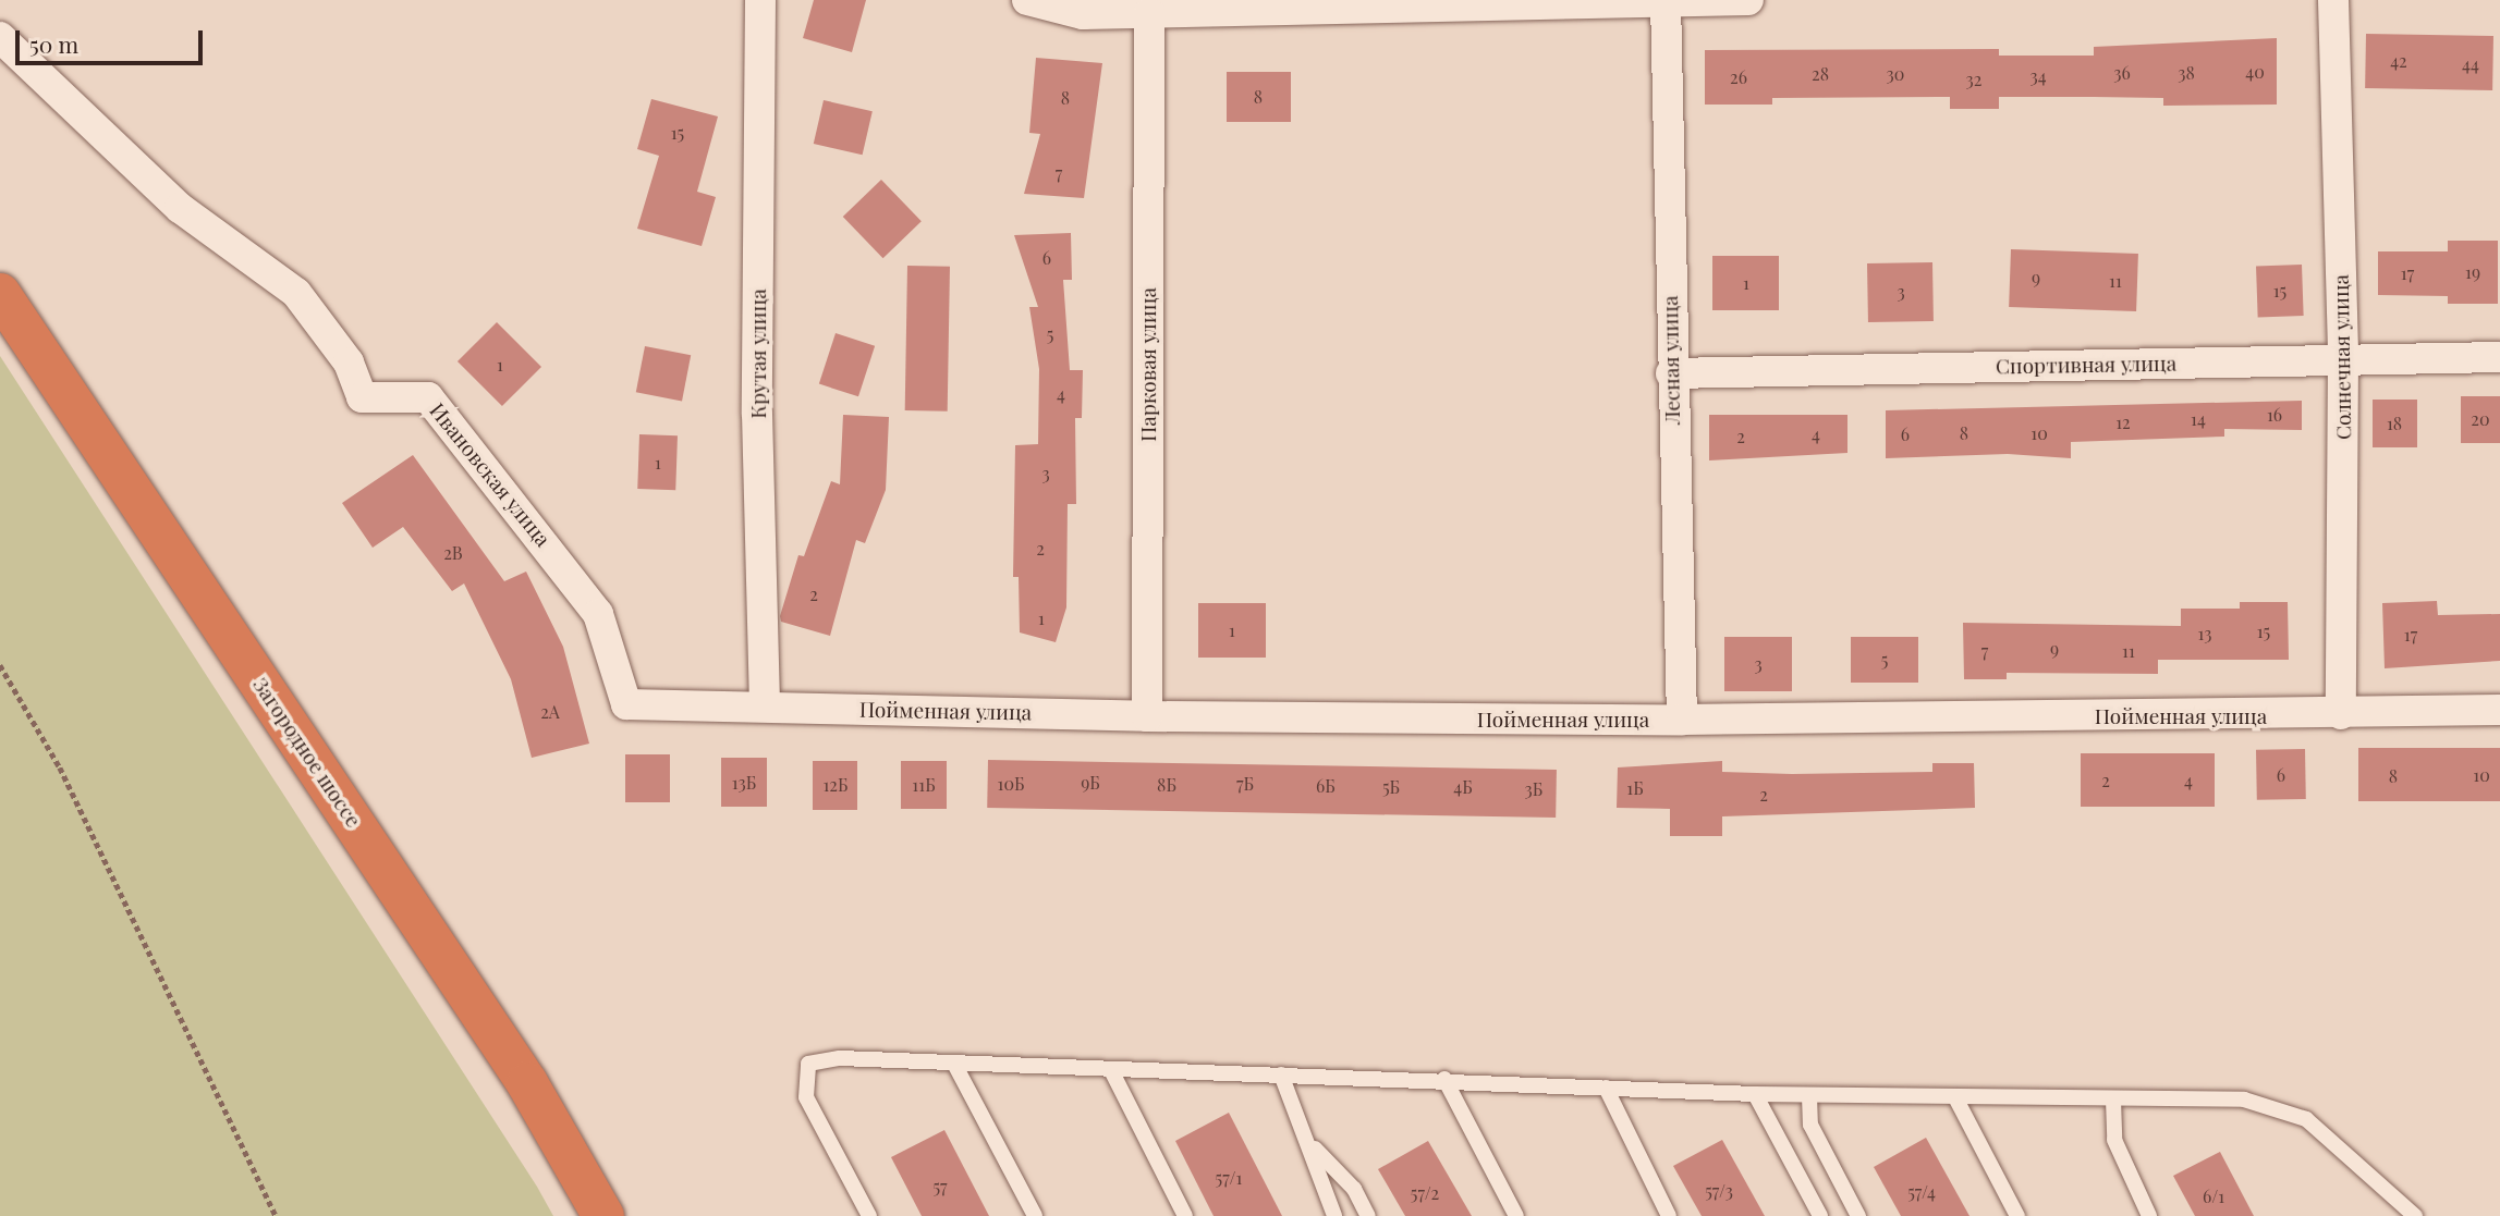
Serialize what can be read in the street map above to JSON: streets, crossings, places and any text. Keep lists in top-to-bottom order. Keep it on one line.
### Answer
{"streets":{"highway":["Загородное шоссе"],"street":["Крутая улица","Солнечная улица","Лесная улица","Парковая улица","Спортивная улица","Ивановская улица","Пойменная улица"]},"crossings":[["Крутая улица","Пойменная улица"],["Солнечная улица","Спортивная улица"],["Солнечная улица","Пойменная улица"],["Лесная улица","Спортивная улица"],["Лесная улица","Пойменная улица"],["Парковая улица","Пойменная улица"],["Ивановская улица","Пойменная улица"]],"house_numbers":["42","44","40","36","38","28","30","34","26","32","8","8","15","7","6","19","17","9","11","1","15","3","5","1","4","16","14","20","12","18","8","10","4","6","2","1","3","2","2В","2","1","1","15","13","17","9","7","11","5","3","2А","6","10","8","2","4","13Б","9Б","10Б","7Б","12Б","11Б","8Б","6Б","5Б","4Б","1Б","3Б","2","57/1","57","57/3","57/4","57/2","6/1"],"scale_bar":"50 m"}
